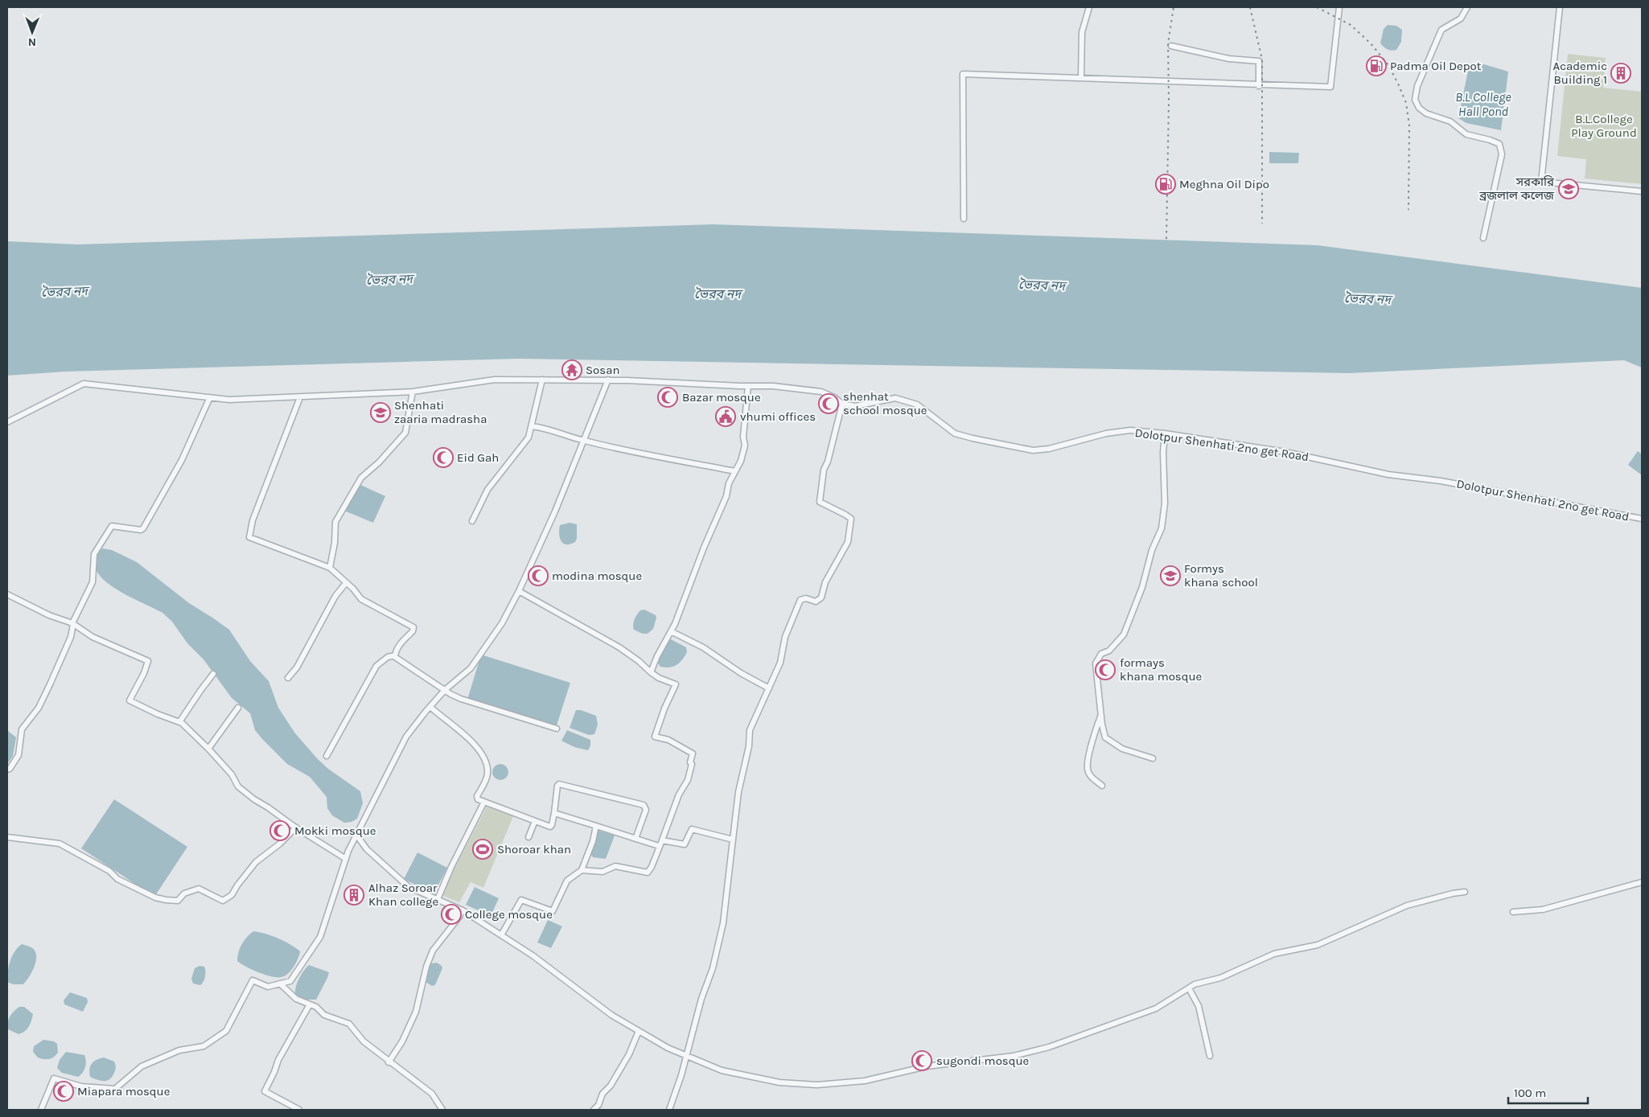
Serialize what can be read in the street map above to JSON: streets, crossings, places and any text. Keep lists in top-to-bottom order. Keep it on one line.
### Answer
{"streets":{"street":["Dolotpur Shenhati 2no get Road"]},"water":["B.L College Hall Pond","ভৈরব নদ"],"parks":["B.L.College Play Ground"],"places":{"fuel station":["Padma Oil Depot","Meghna Oil Dipo"],"building":["Academic Building 1","Alhaz Soroar Khan college"],"school or university":["সরকারি ব্রজলাল কলেজ","Shenhati zaaria madrasha","Formys khana school"],"temple":["Sosan"],"mosque":["Bazar mosque","shenhat school mosque","Eid Gah","modina mosque","formays khana mosque","Mokki mosque","College mosque","sugondi mosque","Miapara mosque"],"public building":["vhumi offices"],"sports":["Shoroar khan"]},"scale_bar":"100 m","north":"bottom"}
